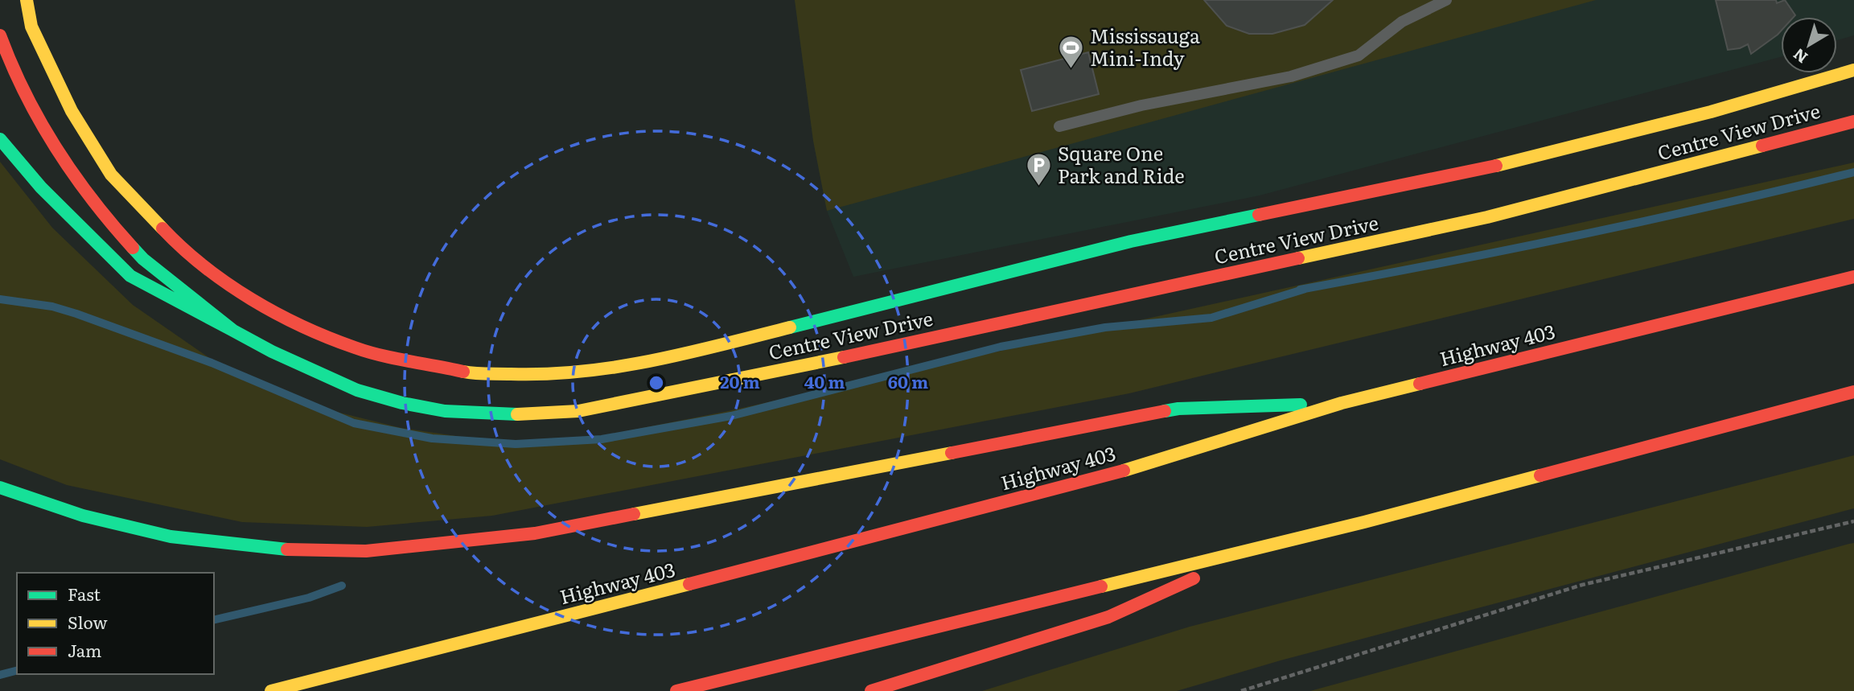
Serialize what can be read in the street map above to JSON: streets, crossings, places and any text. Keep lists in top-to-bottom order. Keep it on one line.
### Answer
{"streets":{"main road":["Centre View Drive","Highway 403"]},"places":{"sports":["Mississauga Mini-Indy"],"parking":["Square One Park and Ride"]},"legend":["Fast","Slow","Jam"],"north":"bottom left","rings":["20 m","40 m","60 m"]}
